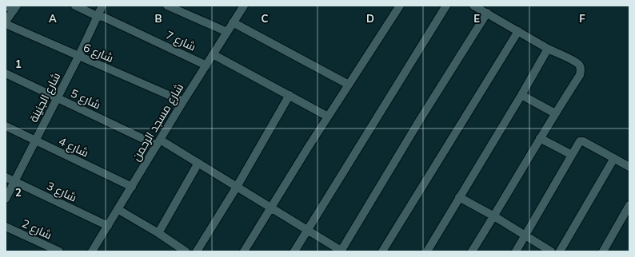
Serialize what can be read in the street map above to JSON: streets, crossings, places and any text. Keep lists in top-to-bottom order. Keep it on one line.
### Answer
{"streets":{"street":["شارع 7","شارع 6","شارع الجنينة","شارع 5","شارع مسجد الرحمن","شارع 4","شارع 3","شارع 2"]},"crossings":[["شارع 7","شارع الجنينة"],["شارع 7","شارع مسجد الرحمن"],["شارع 6","شارع الجنينة"],["شارع 6","شارع مسجد الرحمن"],["شارع الجنينة","شارع 5"],["شارع الجنينة","شارع 4"],["شارع الجنينة","شارع 3"],["شارع 5","شارع مسجد الرحمن"],["شارع مسجد الرحمن","شارع 4"],["شارع مسجد الرحمن","شارع 3"]],"grid":{"columns":["A","B","C","D","E","F"],"rows":["1","2"]}}
